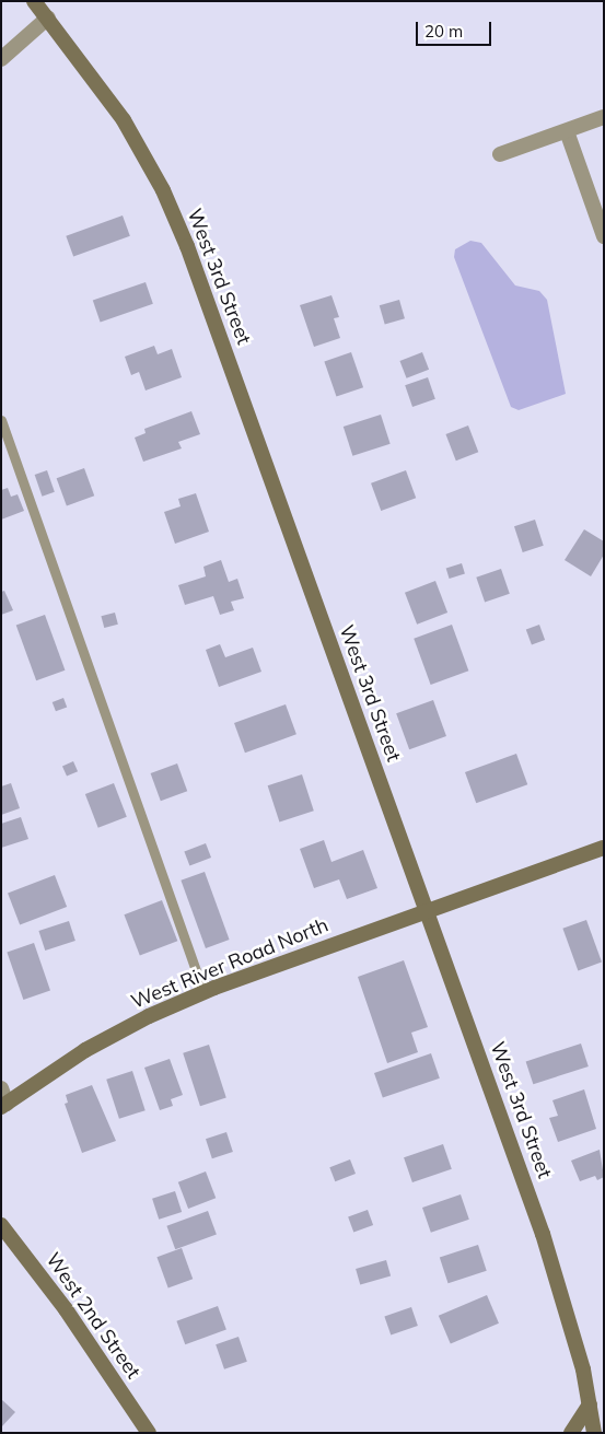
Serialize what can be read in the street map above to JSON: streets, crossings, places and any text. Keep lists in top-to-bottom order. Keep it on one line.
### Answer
{"streets":{"main road":["West 3rd Street","West River Road North","West 2nd Street"]},"crossings":[["West 3rd Street","West River Road North"]],"scale_bar":"20 m"}
